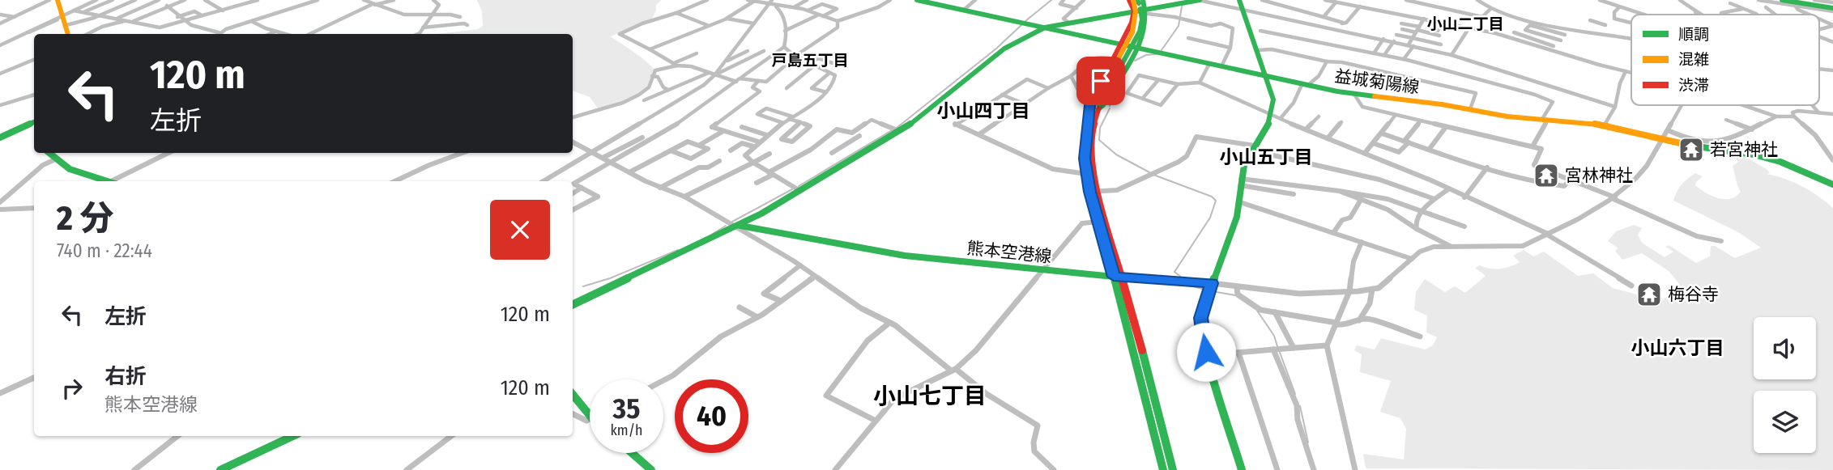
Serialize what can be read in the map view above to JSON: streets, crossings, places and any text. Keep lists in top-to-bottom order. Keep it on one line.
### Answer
{"streets":{"main road":["益城菊陽線","熊本空港線"]},"crossings":[["益城菊陽線","熊本空港線"]],"districts":["小山二丁目","戸島五丁目","小山四丁目","小山五丁目","小山六丁目","小山七丁目"],"places":{"temple":["若宮神社","宮林神社","梅谷寺"]},"legend":["順調","混雑","渋滞"],"page":{"turn":["120 m","左折"],"heading":["2 分","740 m · 22:44"],"list":[{"name":"左折","value":"120 m"},{"name":"右折","note":"熊本空港線","value":"120 m"}],"speed":"35 km/h","limit":"40"}}
